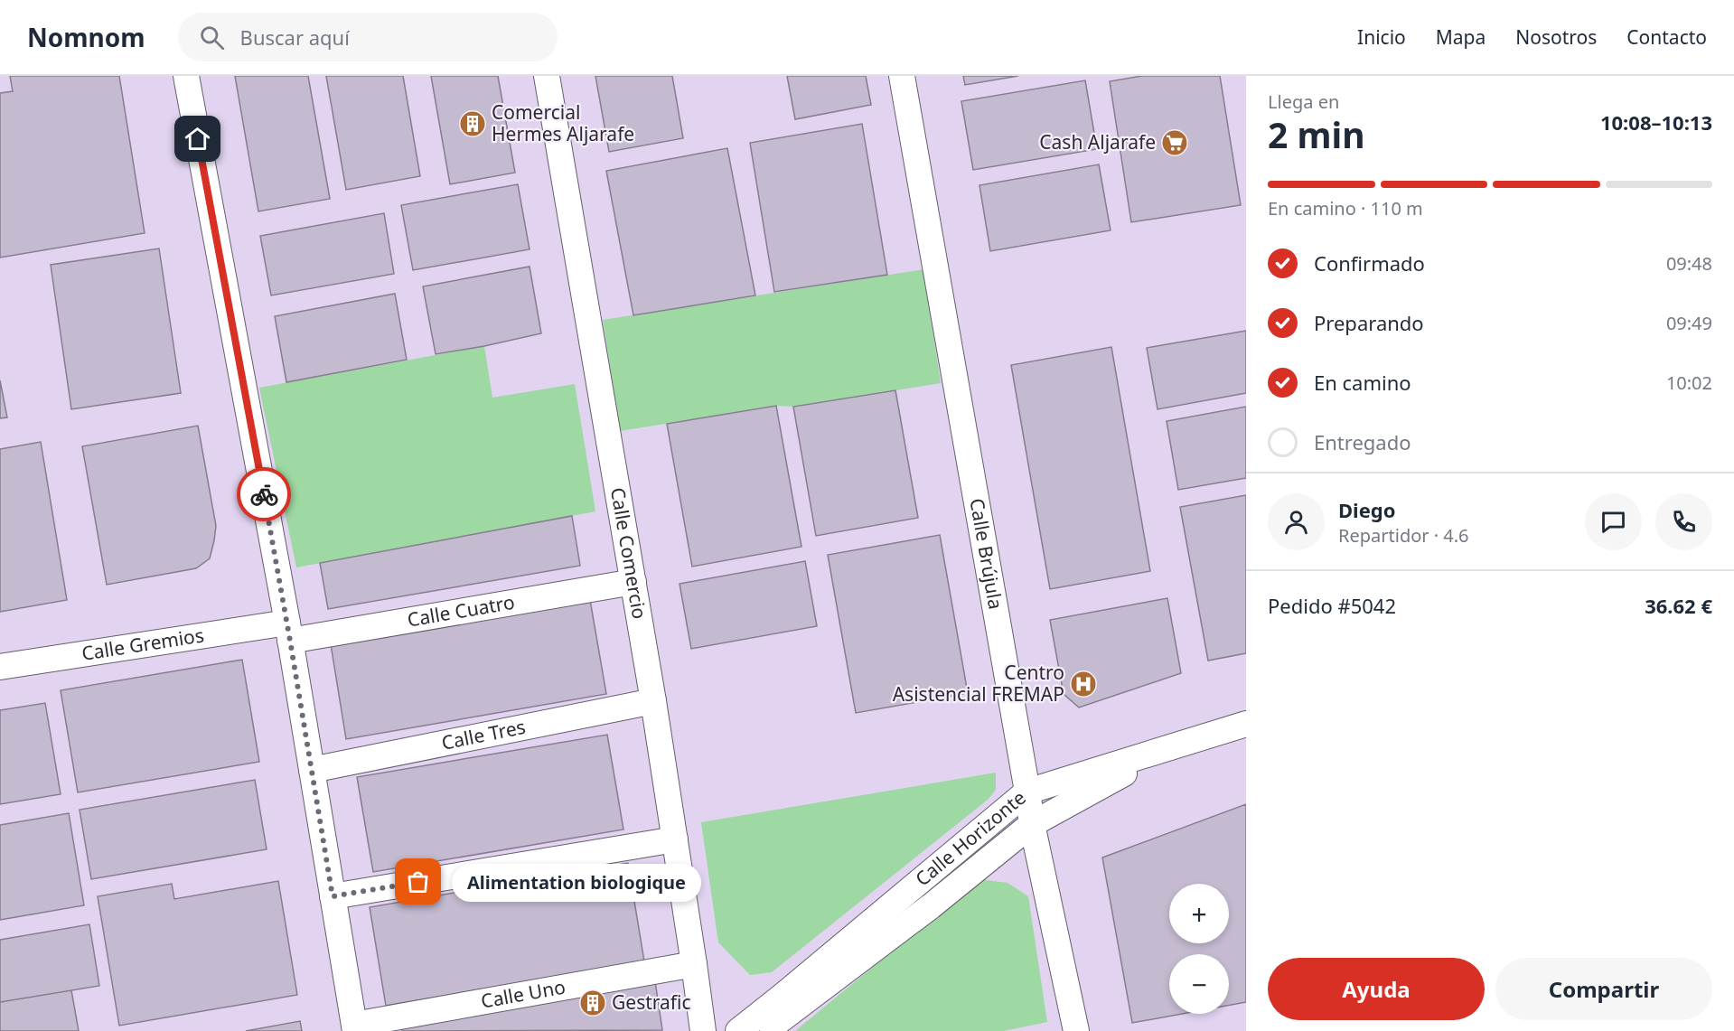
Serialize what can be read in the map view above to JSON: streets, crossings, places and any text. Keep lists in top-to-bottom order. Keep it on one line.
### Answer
{"streets":{"street":["Calle Comercio","Calle Brújula","Calle Cuatro","Calle Gremios","Calle Tres","Calle Horizonte","Calle Uno"]},"crossings":[["Calle Comercio","Calle Cuatro"],["Calle Comercio","Calle Tres"],["Calle Comercio","Calle Uno"],["Calle Brújula","Calle Horizonte"],["Calle Cuatro","Calle Gremios"]],"places":{"building":["Comercial Hermes Aljarafe","Gestrafic"],"supermarket":["Cash Aljarafe"],"hospital":["Centro Asistencial FREMAP"],"other":["Alimentation biologique"]},"page":{"header":"Nomnom","search":"Buscar aquí","nav":["Inicio","Mapa","Nosotros","Contacto"],"heading":["2 min","Llega en","10:08–10:13"],"panel":["Diego","Repartidor · 4.6","Pedido #5042","36.62 €"],"bar":"En camino · 110 m","list":[["Confirmado","09:48"],["Preparando","09:49"],["En camino","10:02"],"Entregado"],"bubble":"Alimentation biologique","map_buttons":["+","−"],"buttons":["Ayuda","Compartir"]}}
